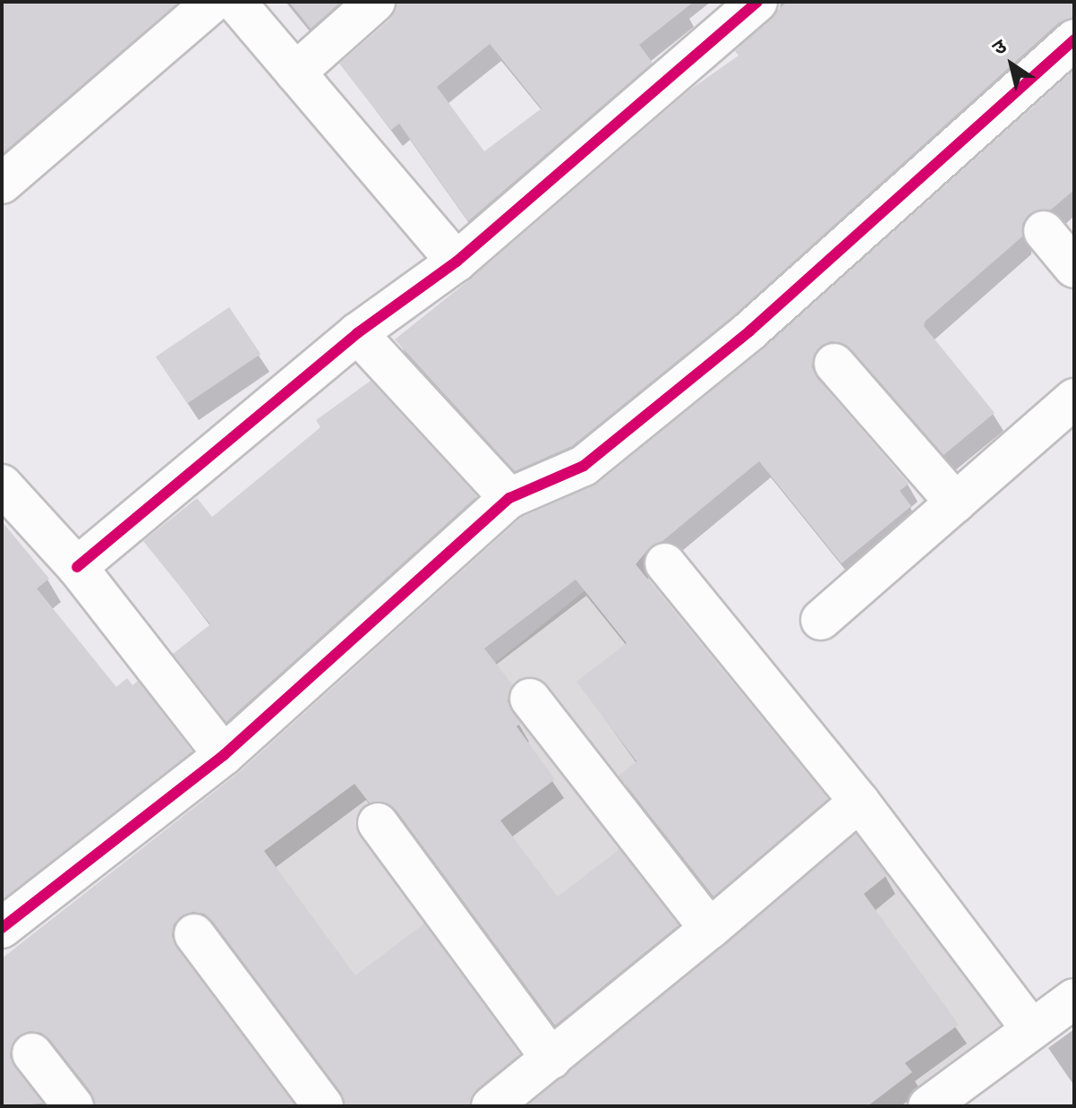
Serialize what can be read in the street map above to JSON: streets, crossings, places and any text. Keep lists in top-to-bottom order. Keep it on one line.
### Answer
{"north":"top left"}
